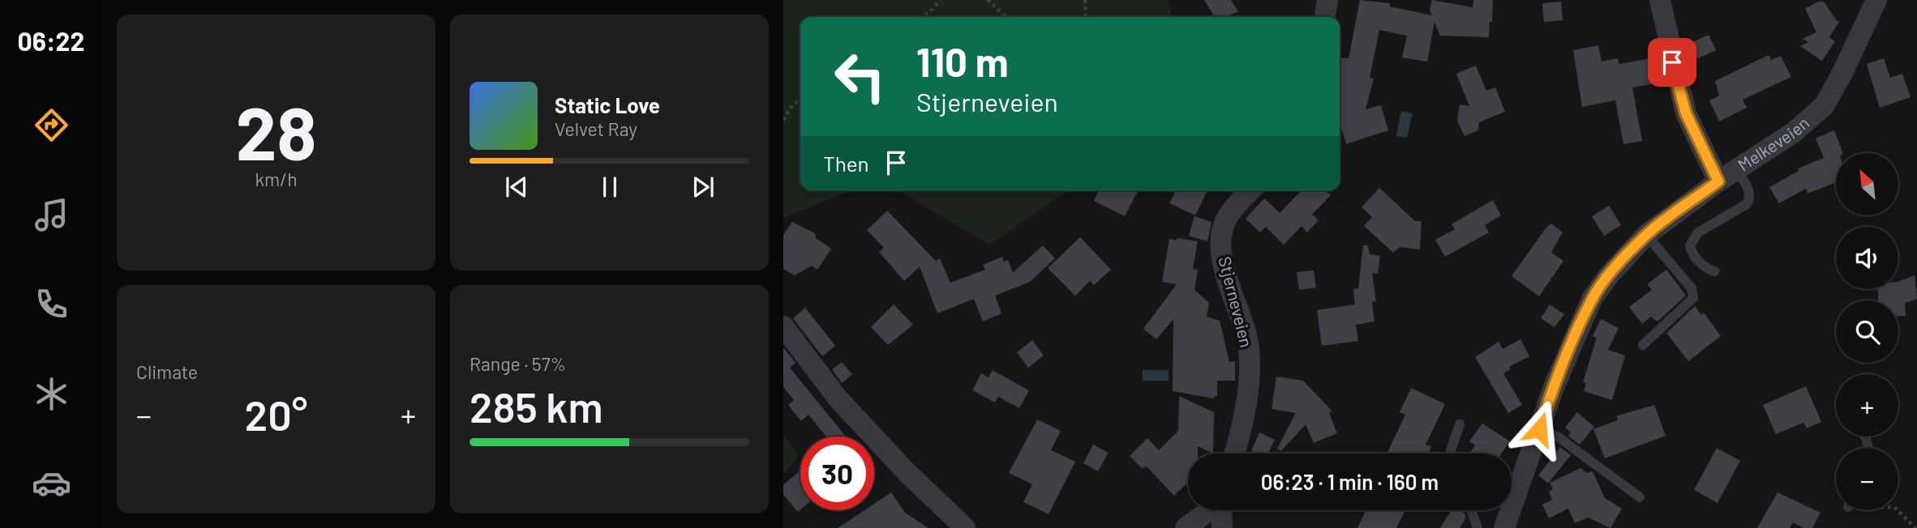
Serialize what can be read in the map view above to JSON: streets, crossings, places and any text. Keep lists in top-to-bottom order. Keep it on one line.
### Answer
{"streets":{"street":["Melkeveien","Stjerneveien"]},"north":"top left","page":{"tabs":"06:22","tile":[["28","km/h"],"Climate",["Range · 57%","285 km"]],"turn":["110 m","Stjerneveien"],"song":["Static Love","Velvet Ray"],"then":"Then","map_buttons":["+","−"],"heat":["−","20°","+"],"limit":"30","trip":"06:23 · 1 min · 160 m"}}
